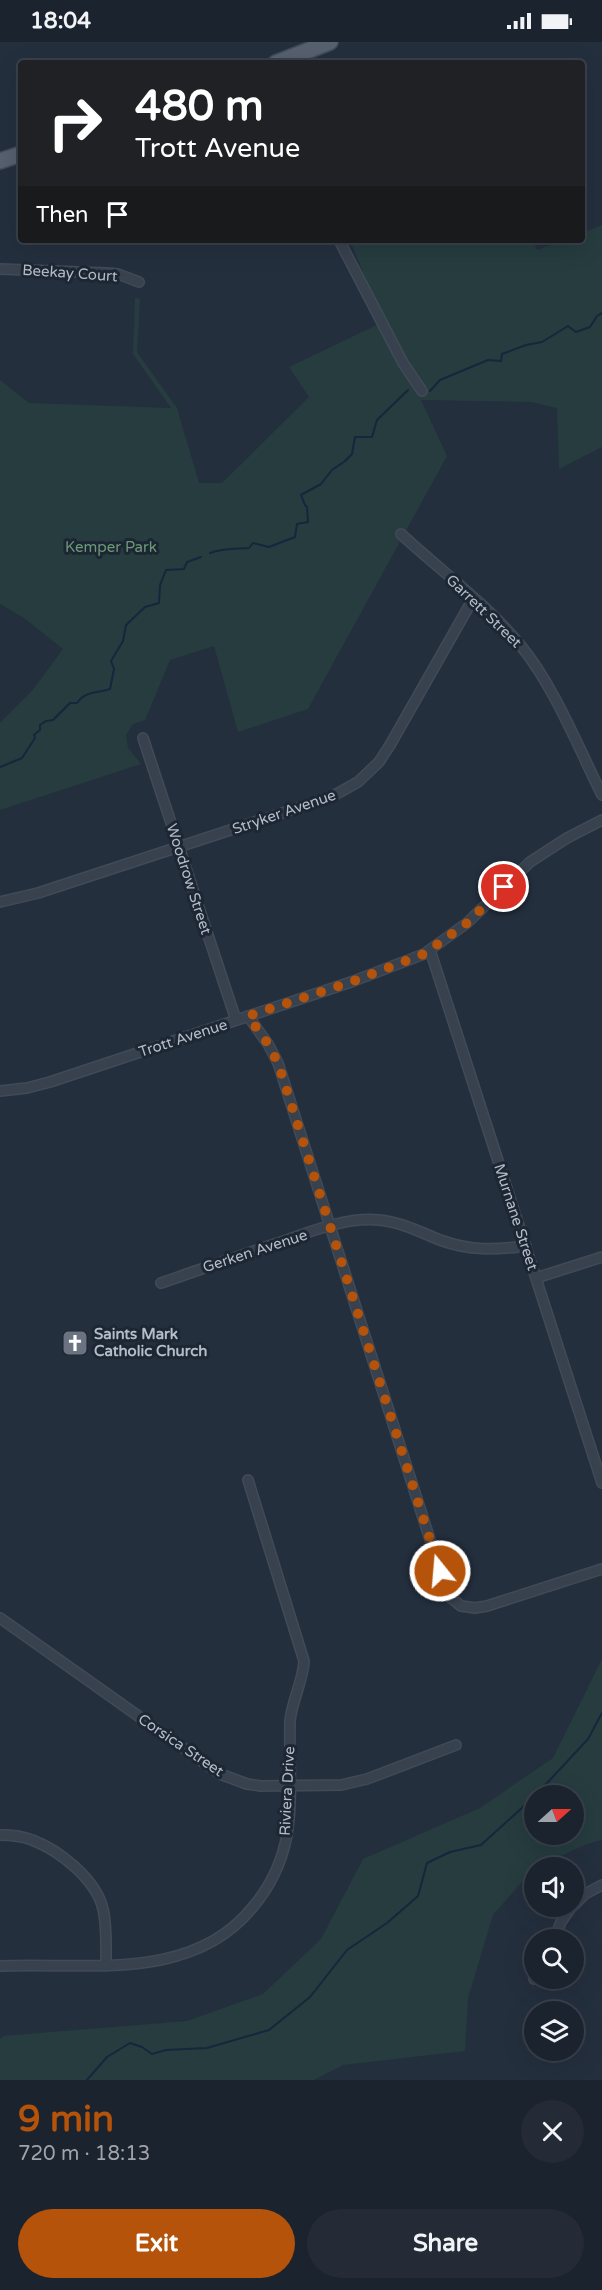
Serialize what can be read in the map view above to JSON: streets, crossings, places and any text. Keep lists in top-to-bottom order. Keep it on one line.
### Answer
{"streets":{"street":["Beekay Court","Garrett Street","Stryker Avenue","Woodrow Street","Trott Avenue","Murnane Street","Gerken Avenue","Corsica Street","Riviera Drive"]},"crossings":[["Garrett Street","Stryker Avenue"],["Stryker Avenue","Woodrow Street"],["Woodrow Street","Trott Avenue"],["Trott Avenue","Murnane Street"],["Murnane Street","Gerken Avenue"],["Corsica Street","Riviera Drive"]],"parks":["Kemper Park"],"places":{"church":["Saints Mark Catholic Church"]},"north":"right","page":{"status":"18:04","turn":["480 m","Trott Avenue"],"then":"Then","heading":["9 min","720 m · 18:13"],"buttons":["Exit","Share"]}}
